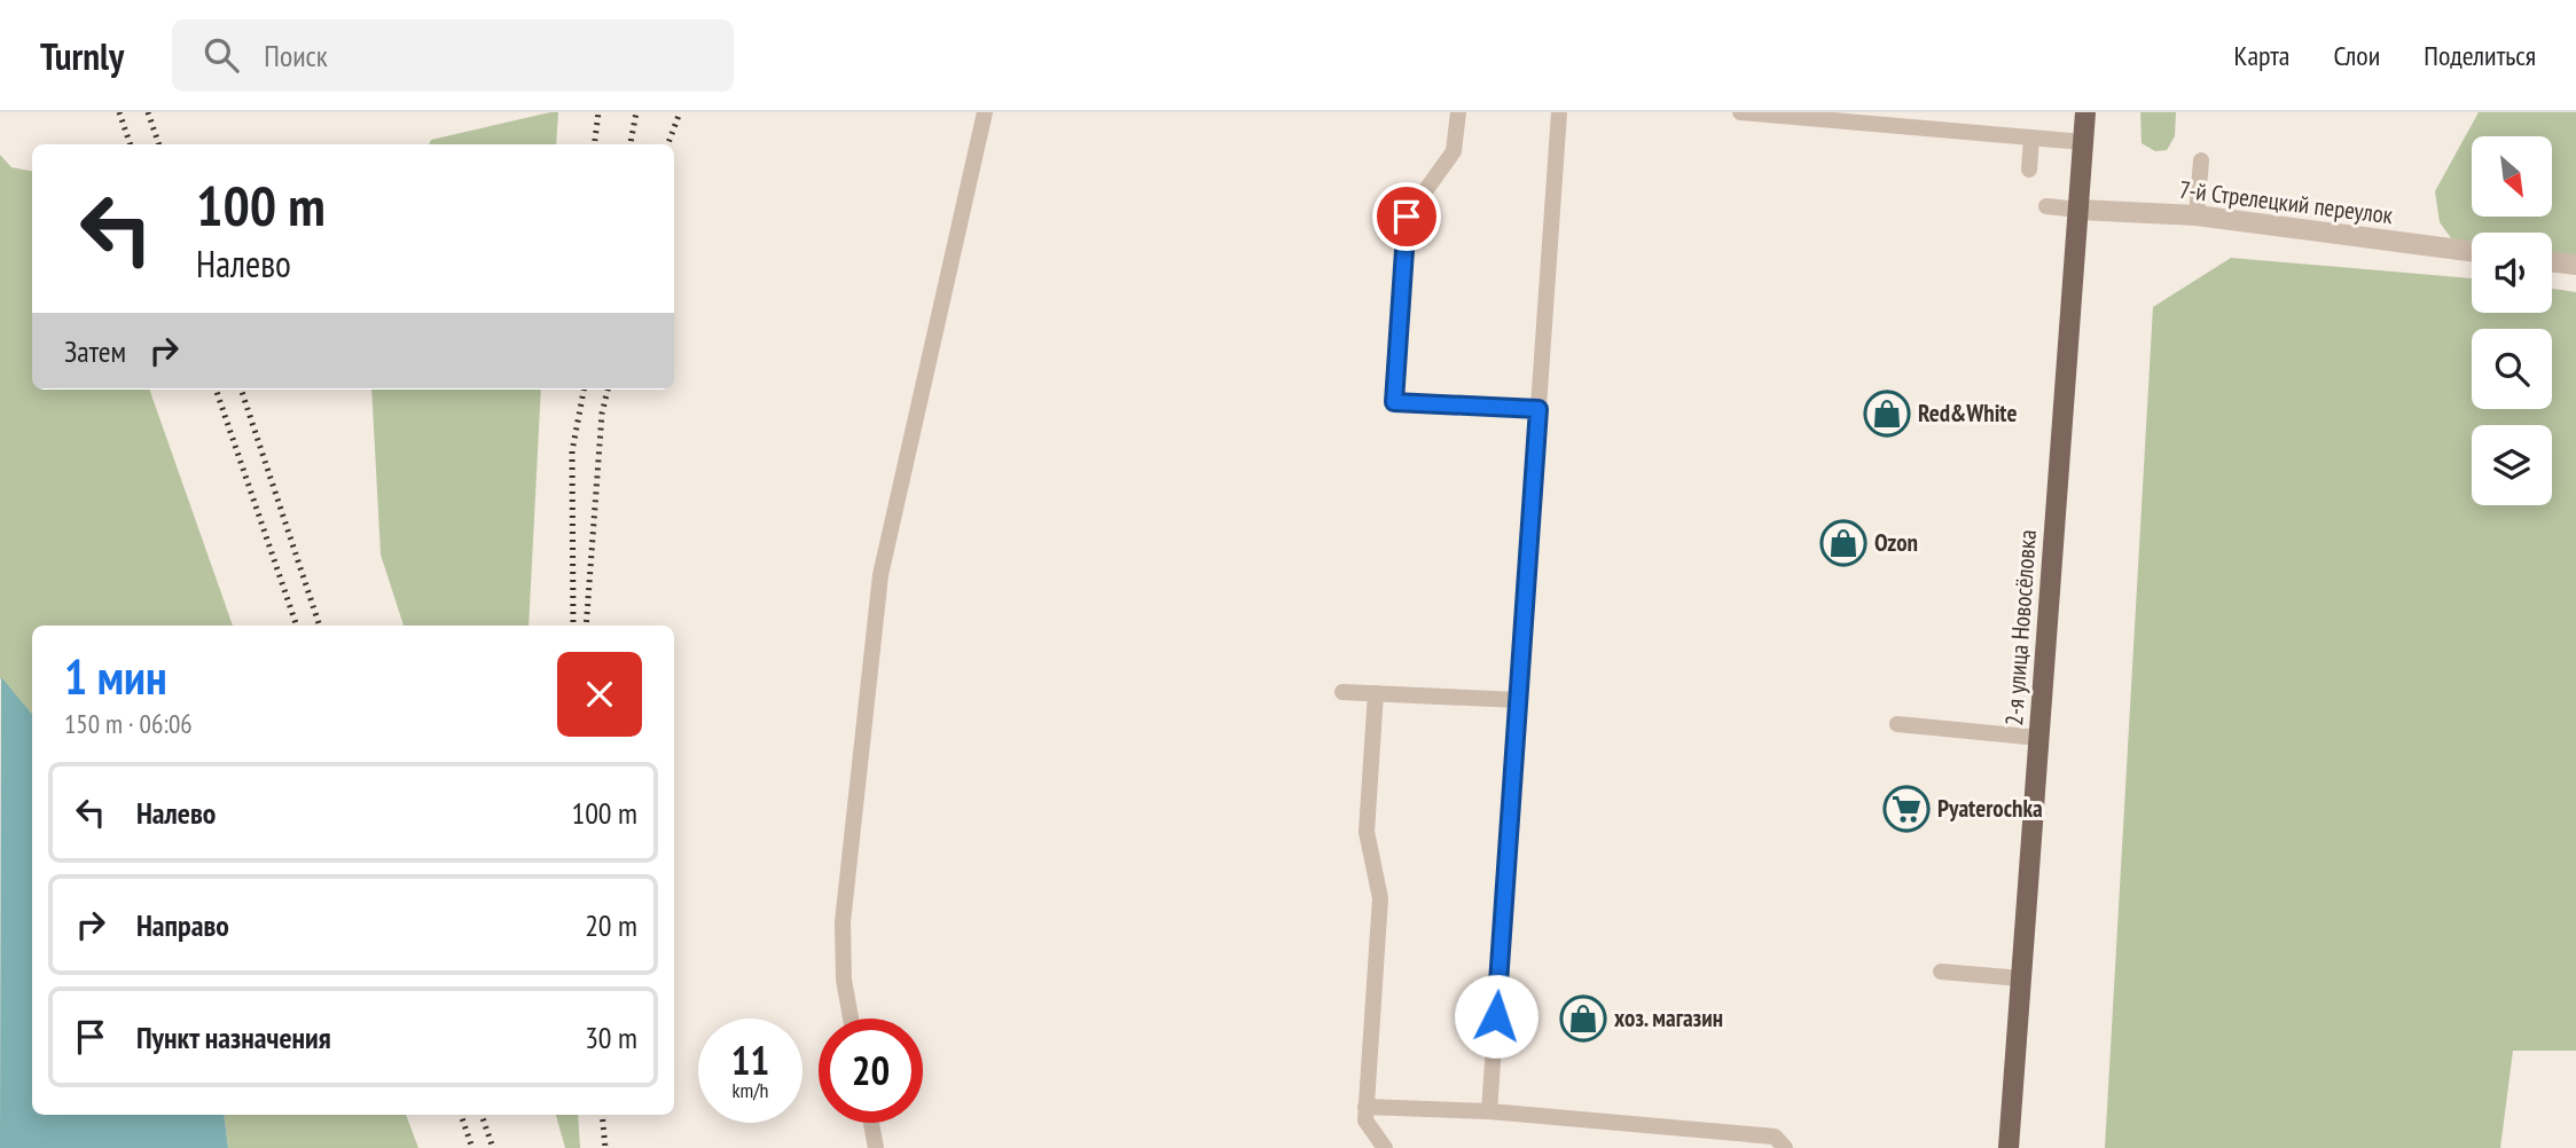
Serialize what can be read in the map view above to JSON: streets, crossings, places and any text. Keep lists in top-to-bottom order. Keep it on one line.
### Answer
{"streets":{"main road":["2-я улица Новосёловка"],"street":["7-й Стрелецкий переулок"]},"crossings":[["7-й Стрелецкий переулок","2-я улица Новосёловка"]],"places":{"shop":["Red&White","Ozon","хоз. магазин"],"supermarket":["Pyaterochka"]},"north":"bottom right","page":{"header":"Turnly","search":"Поиск","nav":["Карта","Слои","Поделиться"],"turn":["100 m","Налево"],"then":"Затем","heading":["1 мин","150 m · 06:06"],"list":[{"name":"Налево","value":"100 m"},{"name":"Направо","value":"20 m"},{"name":"Пункт назначения","value":"30 m"}],"speed":"11 km/h","limit":"20"}}
